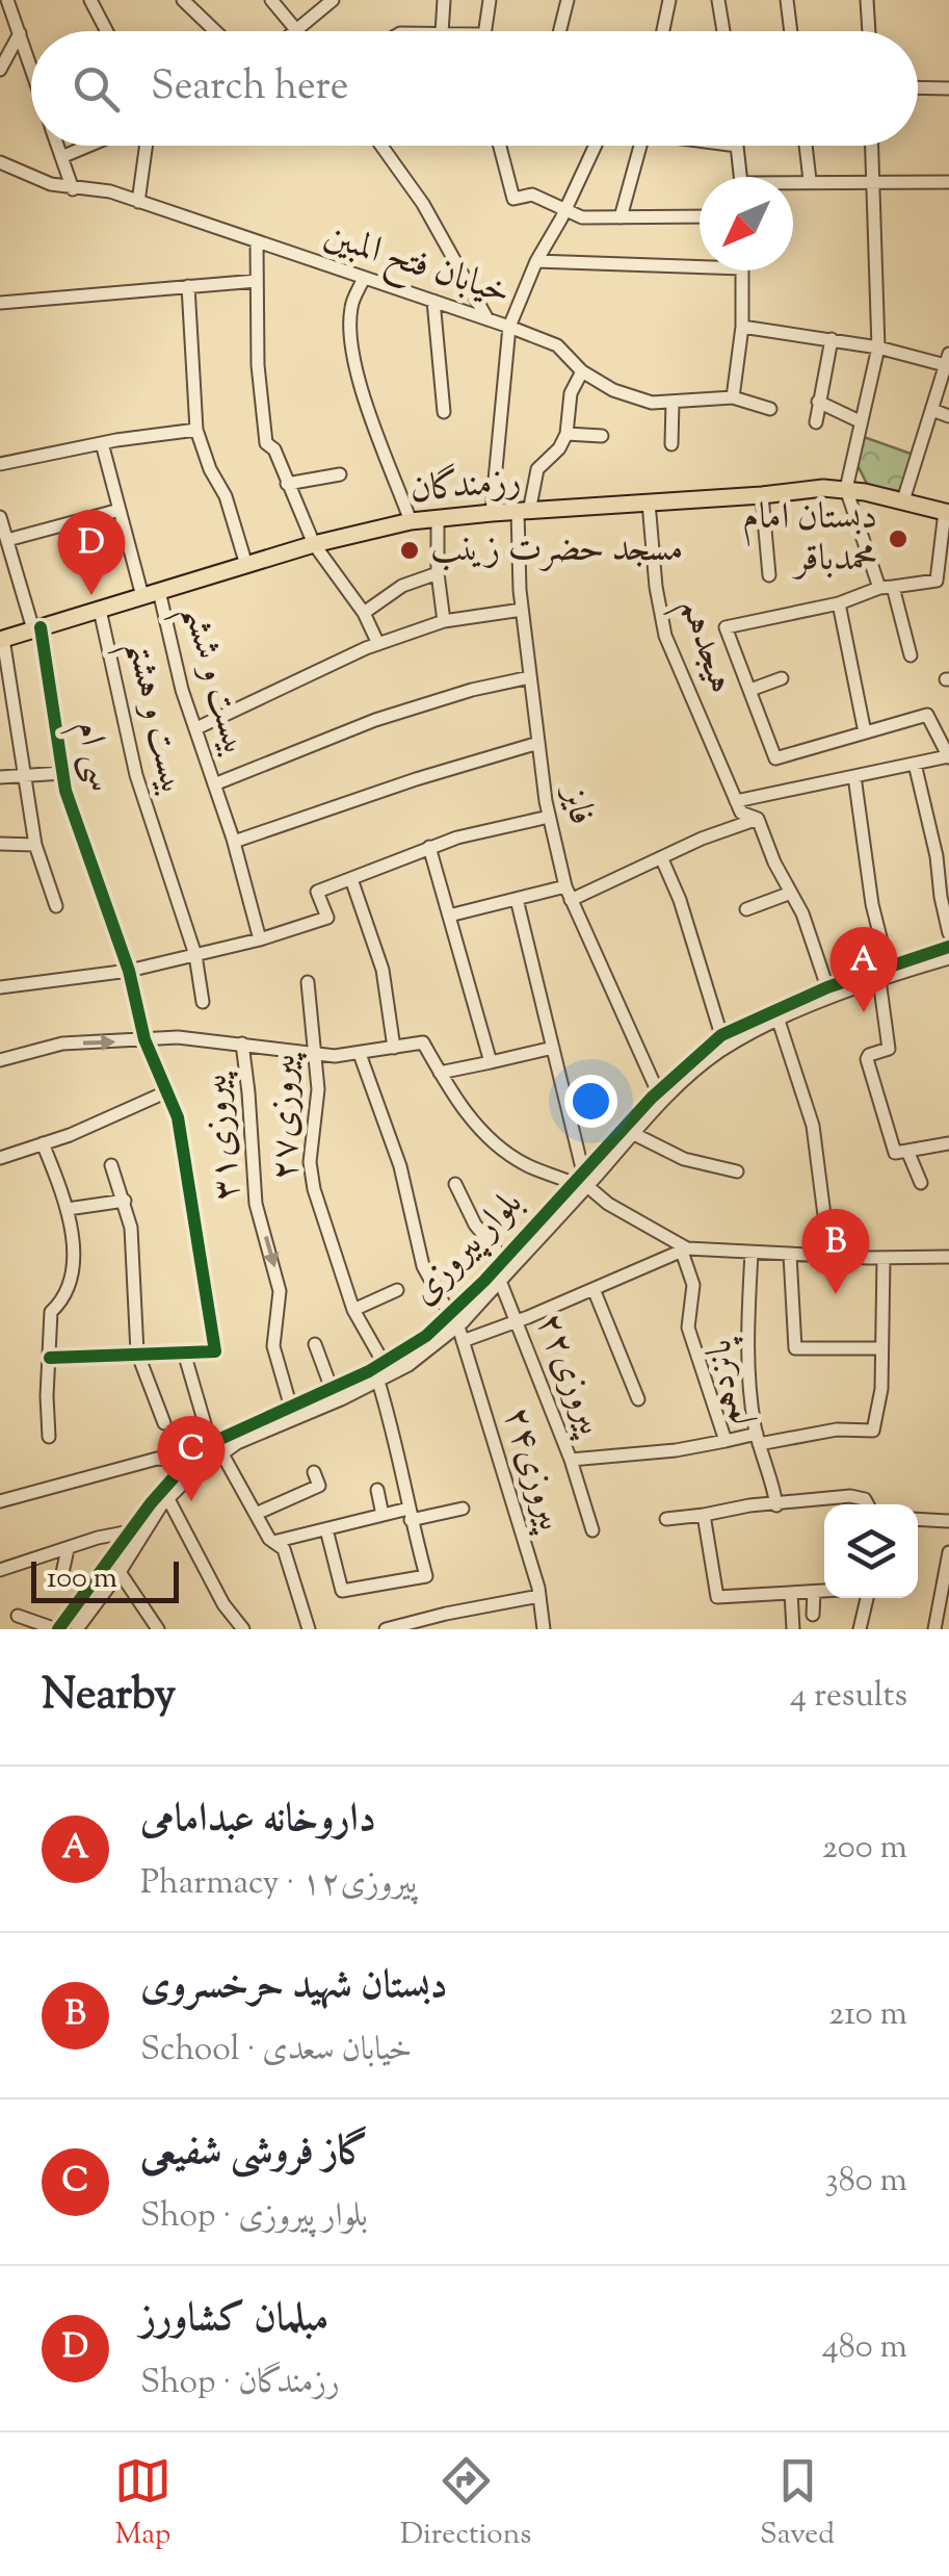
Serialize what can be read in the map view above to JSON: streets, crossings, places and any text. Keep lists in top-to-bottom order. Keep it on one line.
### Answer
{"streets":{"main road":["رزمندگان"],"street":["خیابان فتح المبین","هیجدهم","بیست و ششم","بیست و هشتم","سی ام","فایز","پیروزی۲۷","پیروزی۳۱","بلوار پیروزی","پیروزی۲۲","پانزدهم","پیروزی۲۴"]},"crossings":[["رزمندگان","هیجدهم"],["رزمندگان","بیست و ششم"],["رزمندگان","بیست و هشتم"],["رزمندگان","سی ام"],["رزمندگان","فایز"],["فایز","بلوار پیروزی"],["پیروزی۲۷","بلوار پیروزی"],["پیروزی۳۱","بلوار پیروزی"],["بلوار پیروزی","پیروزی۲۲"],["بلوار پیروزی","پیروزی۲۴"],["پیروزی۲۲","پانزدهم"]],"places":["دبستان امام محمدباقر","مسجد حضرت زینب"],"scale_bar":"100 m","north":"bottom left","page":{"search":"Search here","pins":["D","A","B","C"],"scale":"100 m","heading":["Nearby","4 results"],"list":[{"mark":"A","name":"داروخانه عبدامامی","note":"Pharmacy · پیروزی۱۲","value":"200 m"},{"mark":"B","name":"دبستان شهید حرخسروی","note":"School · خیابان سعدی","value":"210 m"},{"mark":"C","name":"گاز فروشی شفیعی","note":"Shop · بلوار پیروزی","value":"380 m"},{"mark":"D","name":"مبلمان کشاورز","note":"Shop · رزمندگان","value":"480 m"}],"nav":["Map","Directions","Saved"]}}
